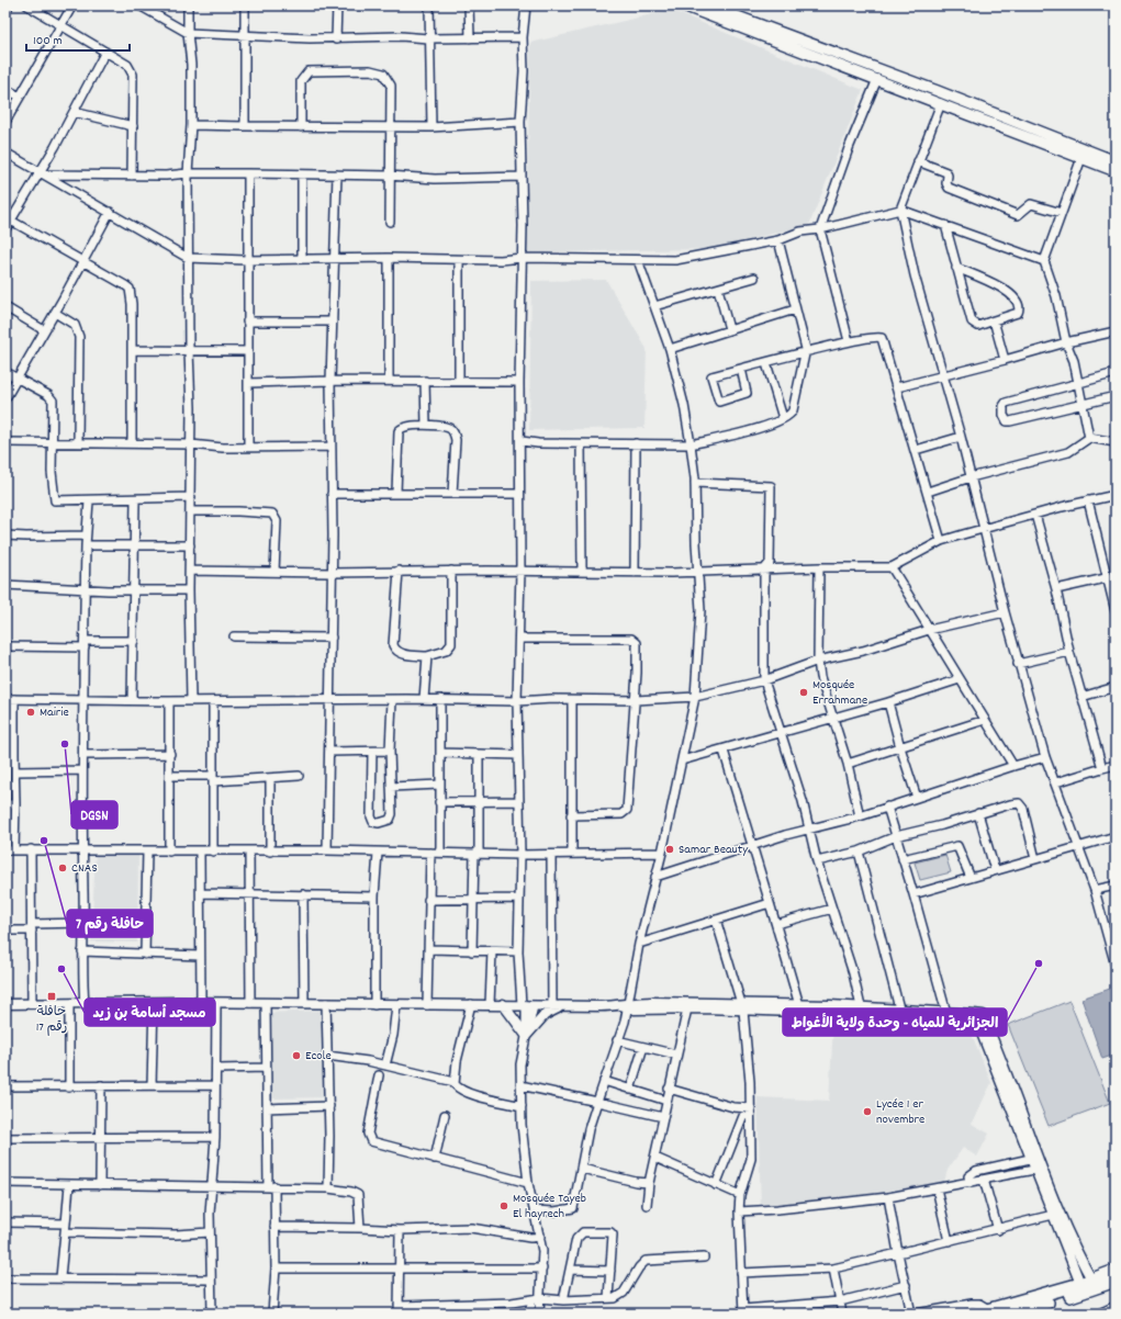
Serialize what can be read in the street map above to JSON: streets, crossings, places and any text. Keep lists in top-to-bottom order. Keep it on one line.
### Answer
{"places":{"other":["Mosquée Errahmane","Mairie","DGSN","حافلة رقم 7","Samar Beauty","CNAS","الجزائرية للمياه - وحدة ولاية الأغواط","مسجد أسامة بن زيد","Ecole","Lycée 1 er novembre","Mosquée Tayeb El hayrech"],"transit":["حافلة رقم 17"]},"scale_bar":"100 m"}
